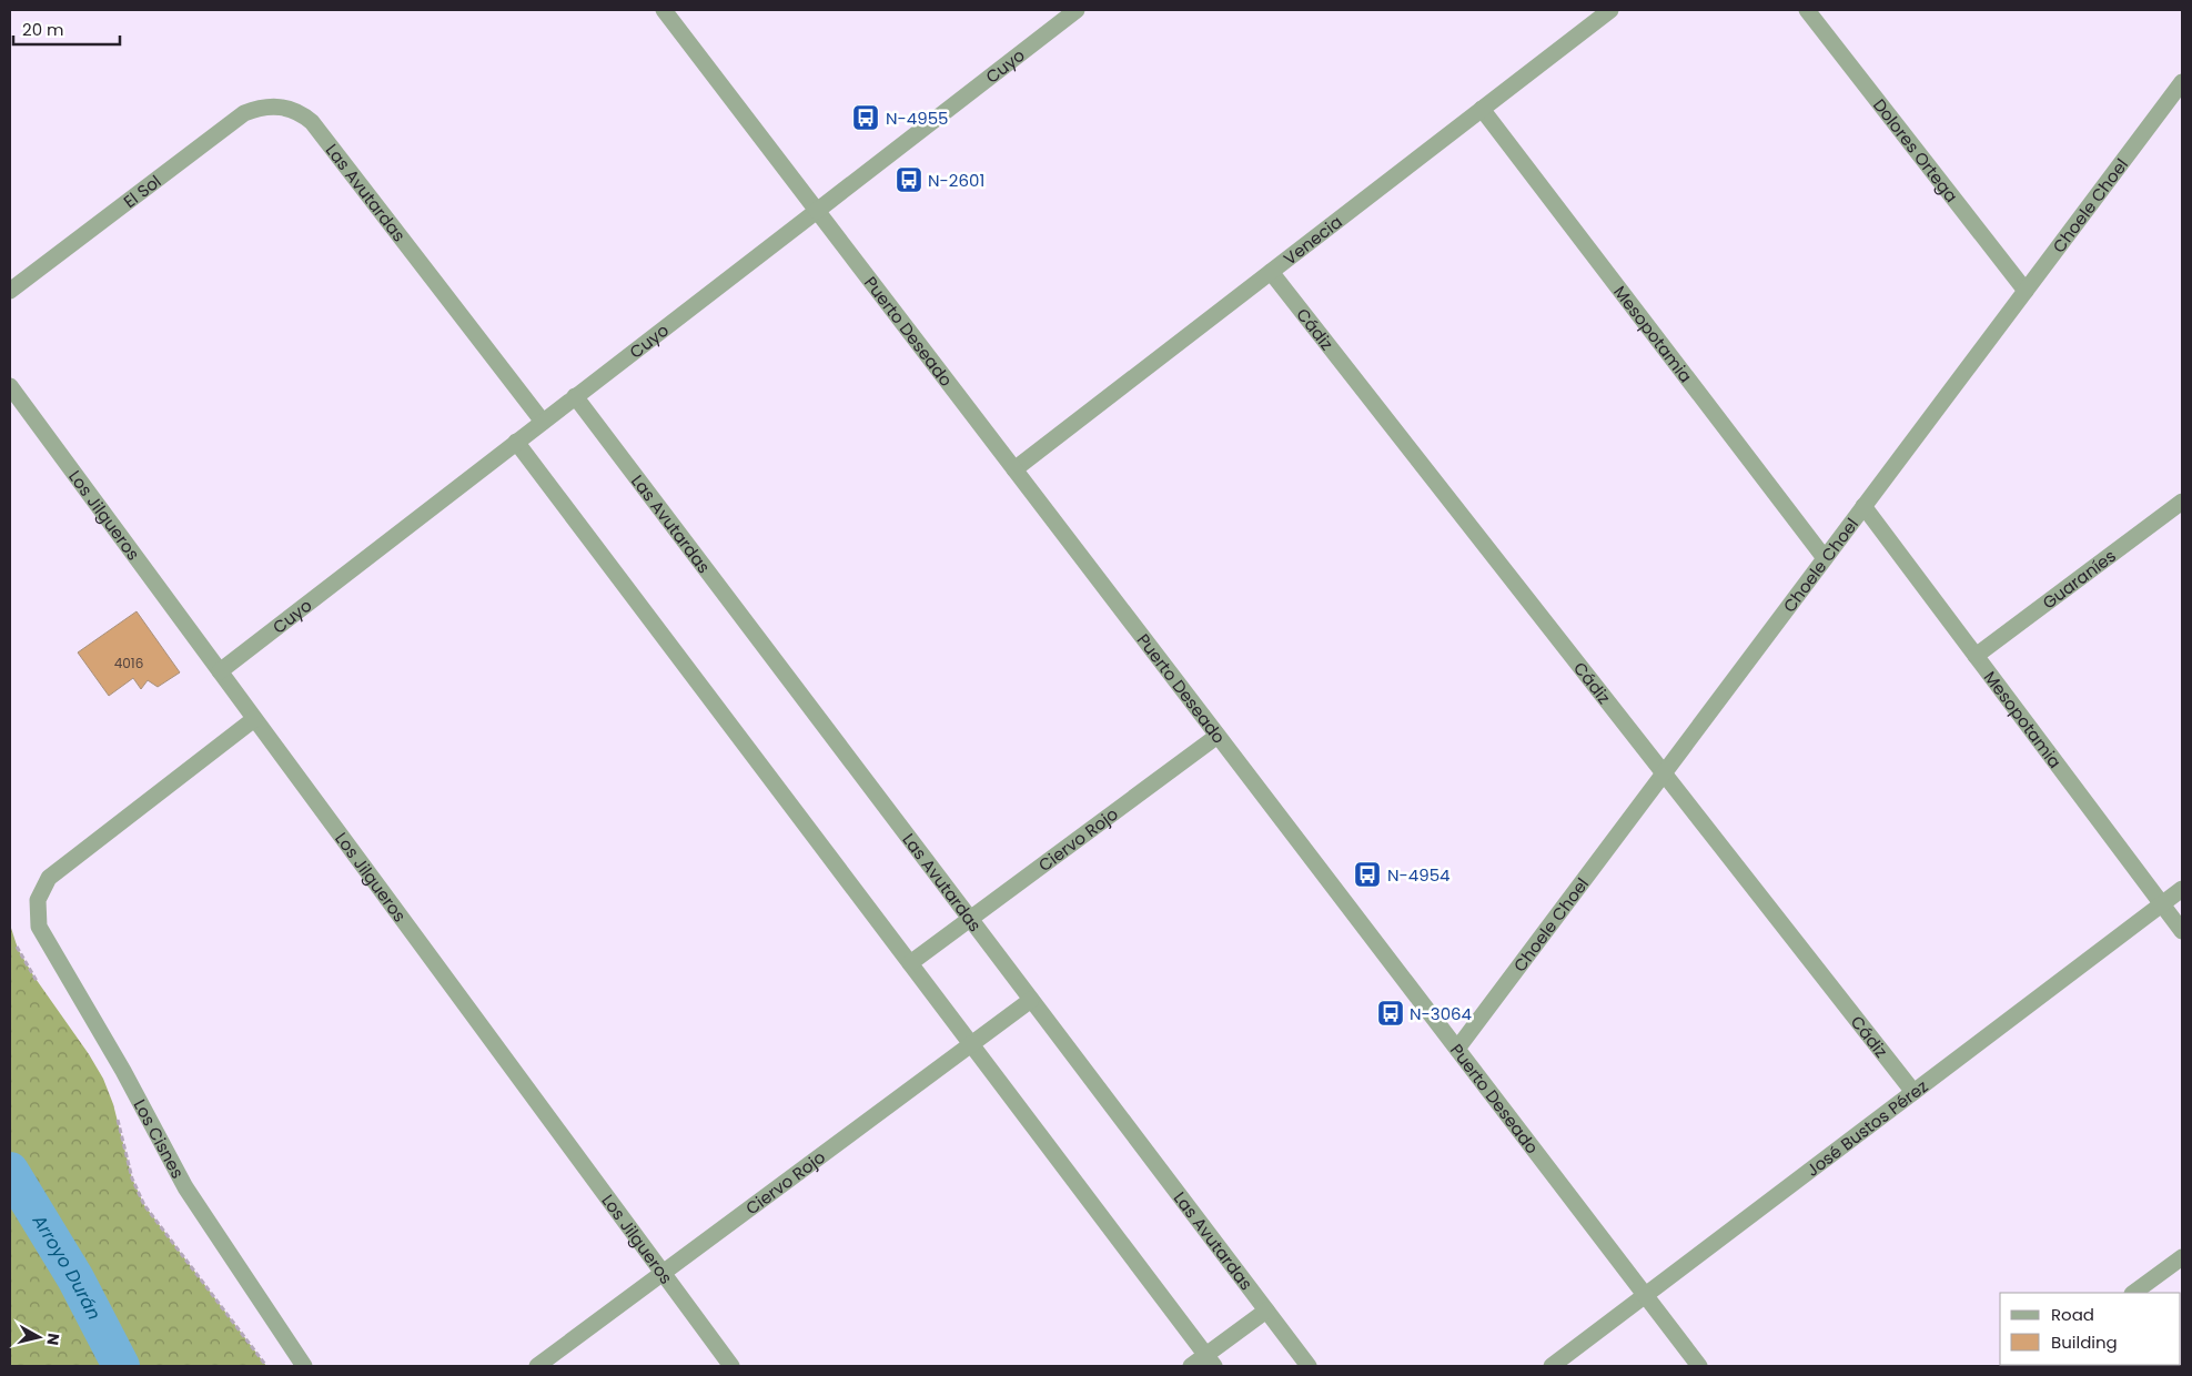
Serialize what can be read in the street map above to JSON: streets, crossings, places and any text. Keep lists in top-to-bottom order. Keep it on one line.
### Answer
{"streets":{"street":["Cuyo","Dolores Ortega","El Sol","Las Avutardas","Choele Choel","Venecia","Cádiz","Puerto Deseado","Mesopotamia","Los Jilgueros","Guaraníes","Ciervo Rojo","José Bustos Pérez","Los Cisnes"]},"crossings":[["Cuyo","Las Avutardas"],["Cuyo","Puerto Deseado"],["Cuyo","Los Jilgueros"],["Dolores Ortega","Choele Choel"],["El Sol","Las Avutardas"],["Las Avutardas","Ciervo Rojo"],["Choele Choel","Cádiz"],["Choele Choel","Puerto Deseado"],["Choele Choel","Mesopotamia"],["Venecia","Cádiz"],["Venecia","Puerto Deseado"],["Venecia","Mesopotamia"],["Cádiz","José Bustos Pérez"],["Puerto Deseado","Ciervo Rojo"],["Puerto Deseado","José Bustos Pérez"],["Mesopotamia","Guaraníes"],["Mesopotamia","José Bustos Pérez"],["Los Jilgueros","Ciervo Rojo"],["Los Jilgueros","Los Cisnes"]],"water":["Arroyo Durán"],"places":{"bus stop":["N-4955","N-2601","N-4954","N-3064"]},"house_numbers":["4016"],"legend":["Road","Building"],"scale_bar":"20 m","north":"right"}
